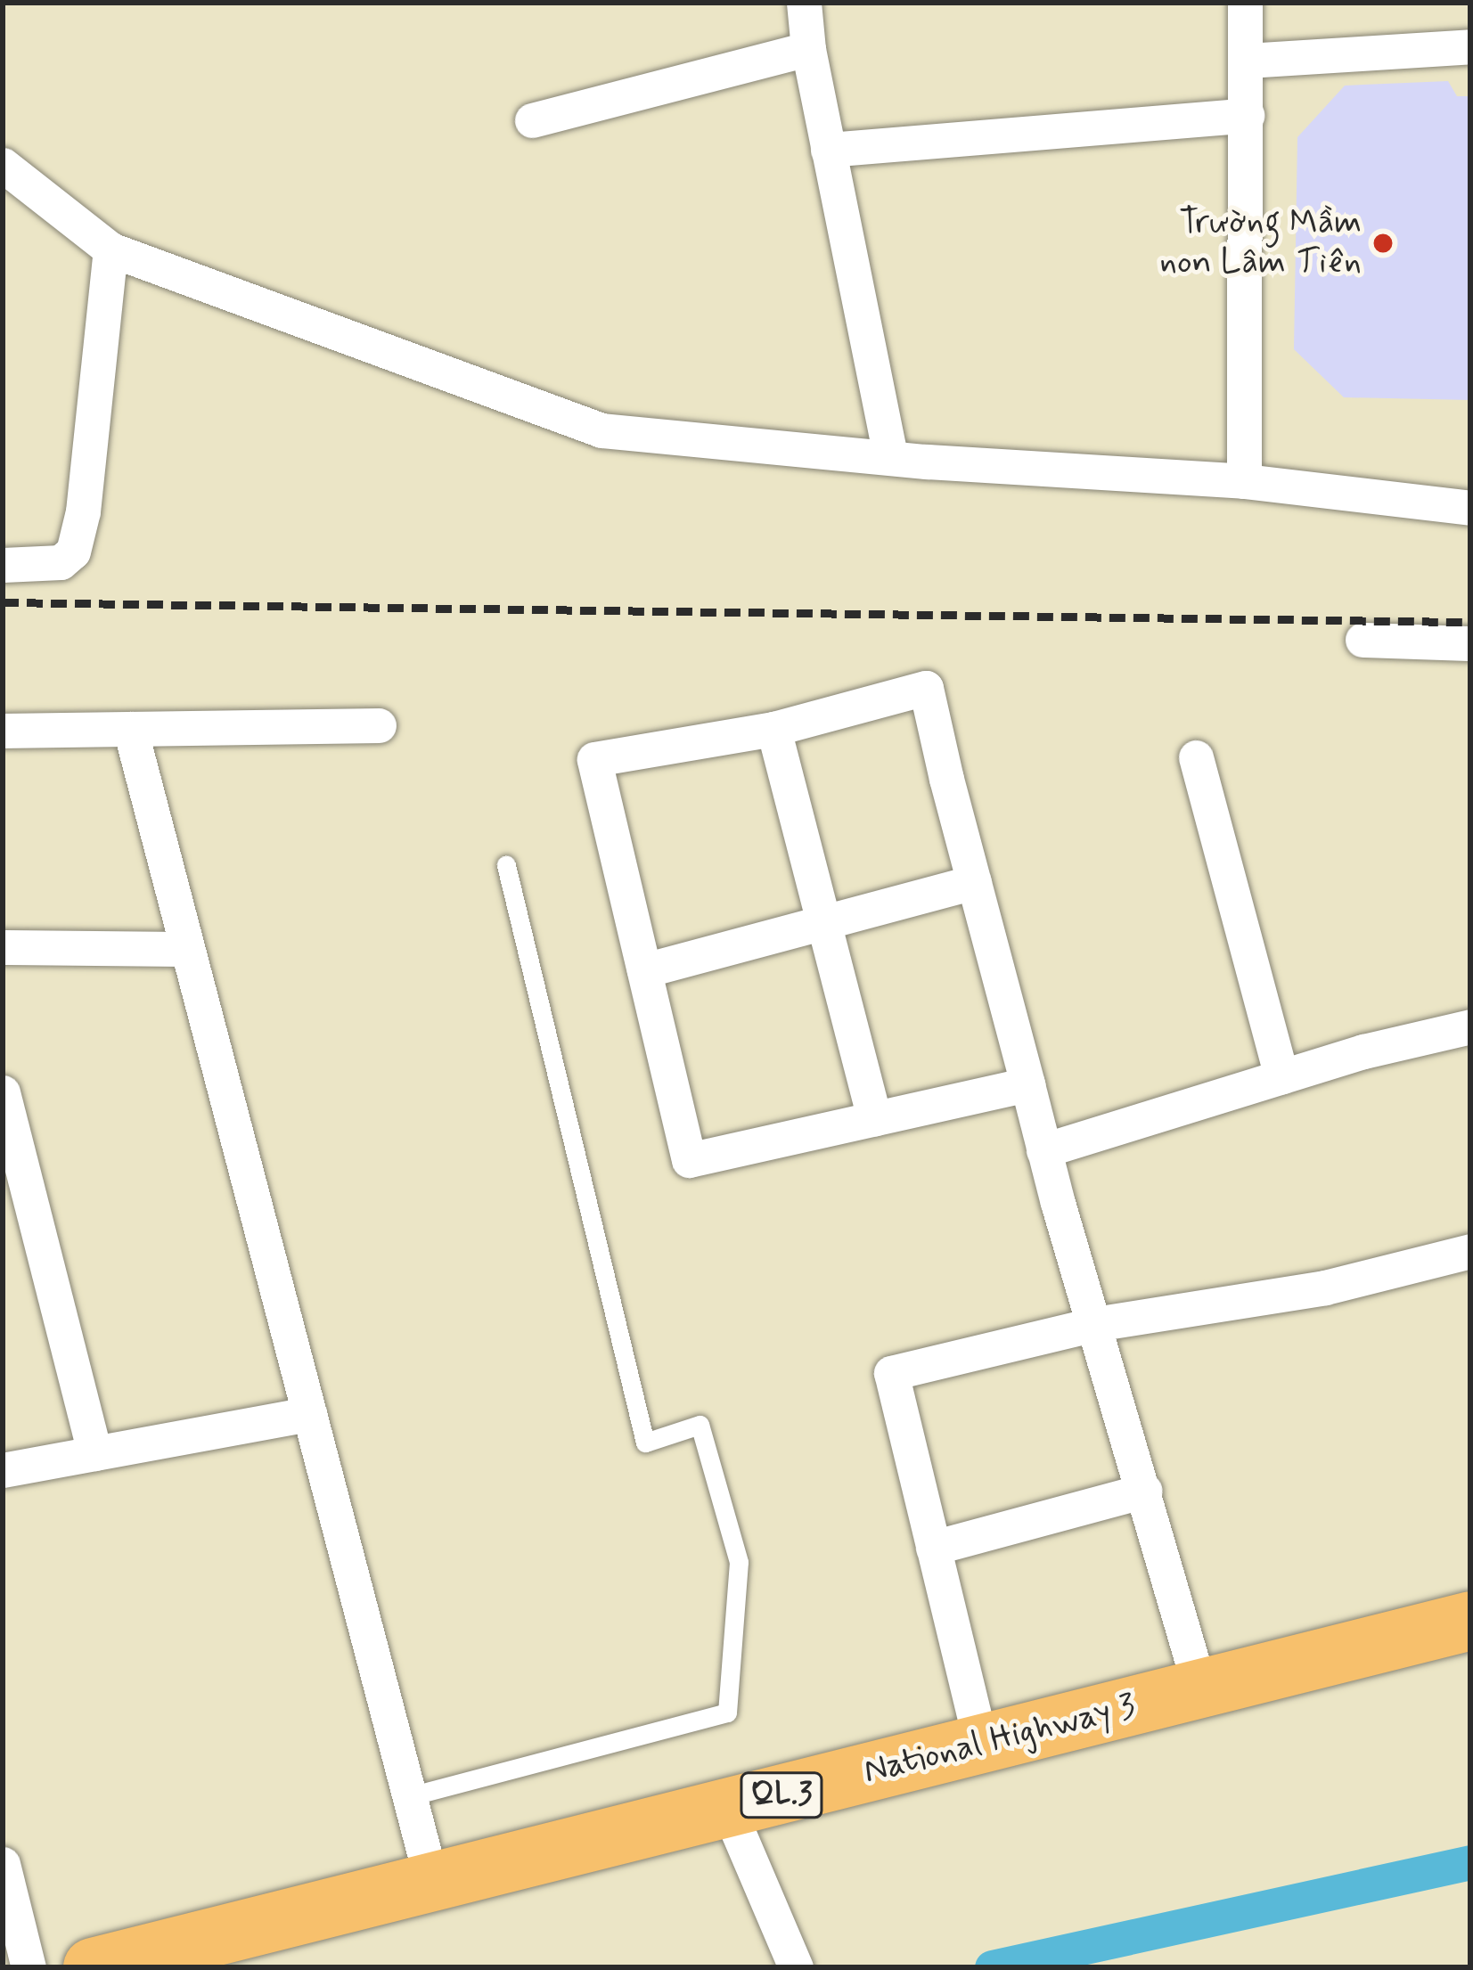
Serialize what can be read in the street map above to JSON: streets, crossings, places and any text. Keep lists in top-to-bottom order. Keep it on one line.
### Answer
{"streets":{"highway":["National Highway 3","QL.3"]},"places":["Trường Mầm non Lâm Tiên"]}
